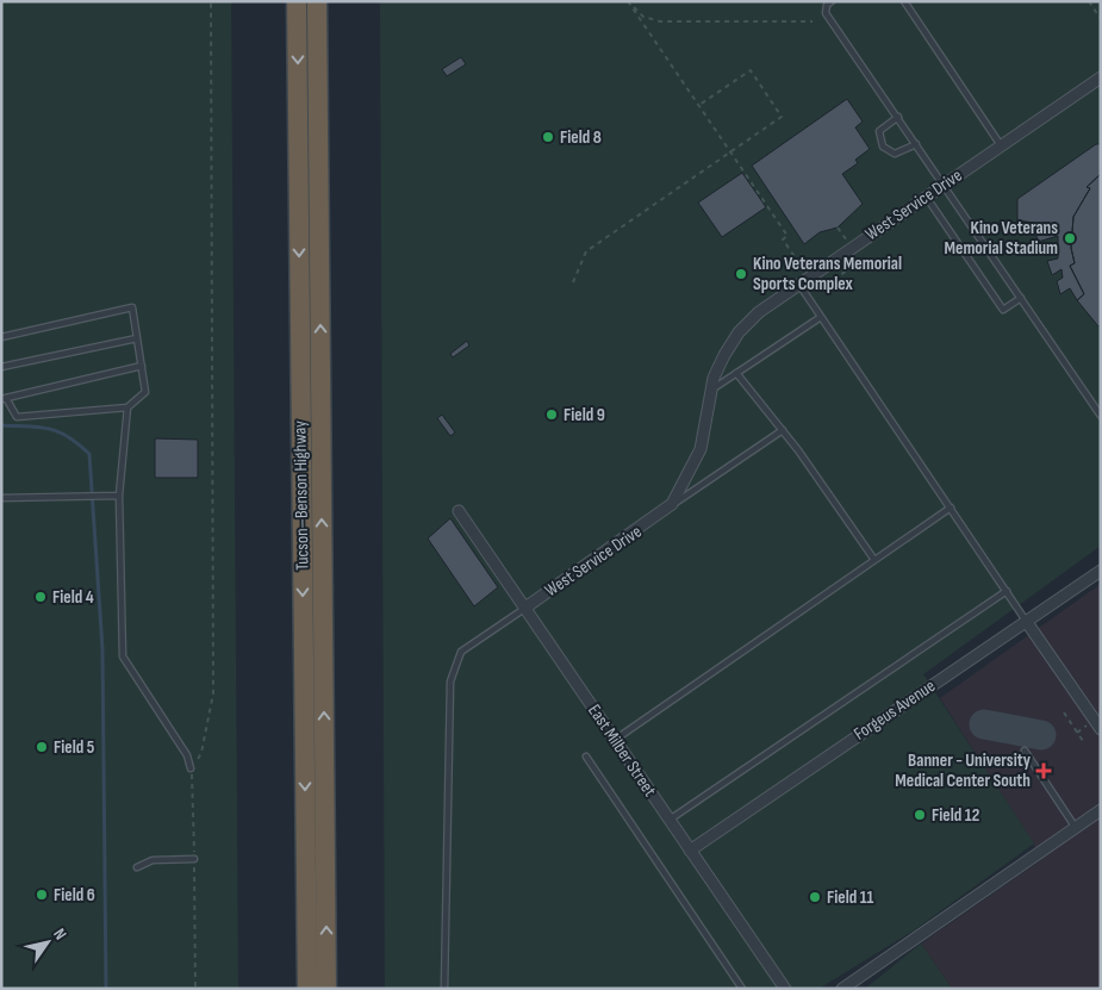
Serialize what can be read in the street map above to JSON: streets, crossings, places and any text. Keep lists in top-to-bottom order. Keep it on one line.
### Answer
{"streets":{"highway":["Tucson–Benson Highway"],"street":["West Service Drive","Forgeus Avenue","East Milber Street"]},"crossings":[["West Service Drive","East Milber Street"],["Forgeus Avenue","East Milber Street"]],"places":{"other":["Field 8","Kino Veterans Memorial Stadium","Kino Veterans Memorial Sports Complex","Field 9","Field 4","Field 5","Field 12","Field 6","Field 11"],"health":["Banner - University Medical Center South"]},"north":"top right"}
